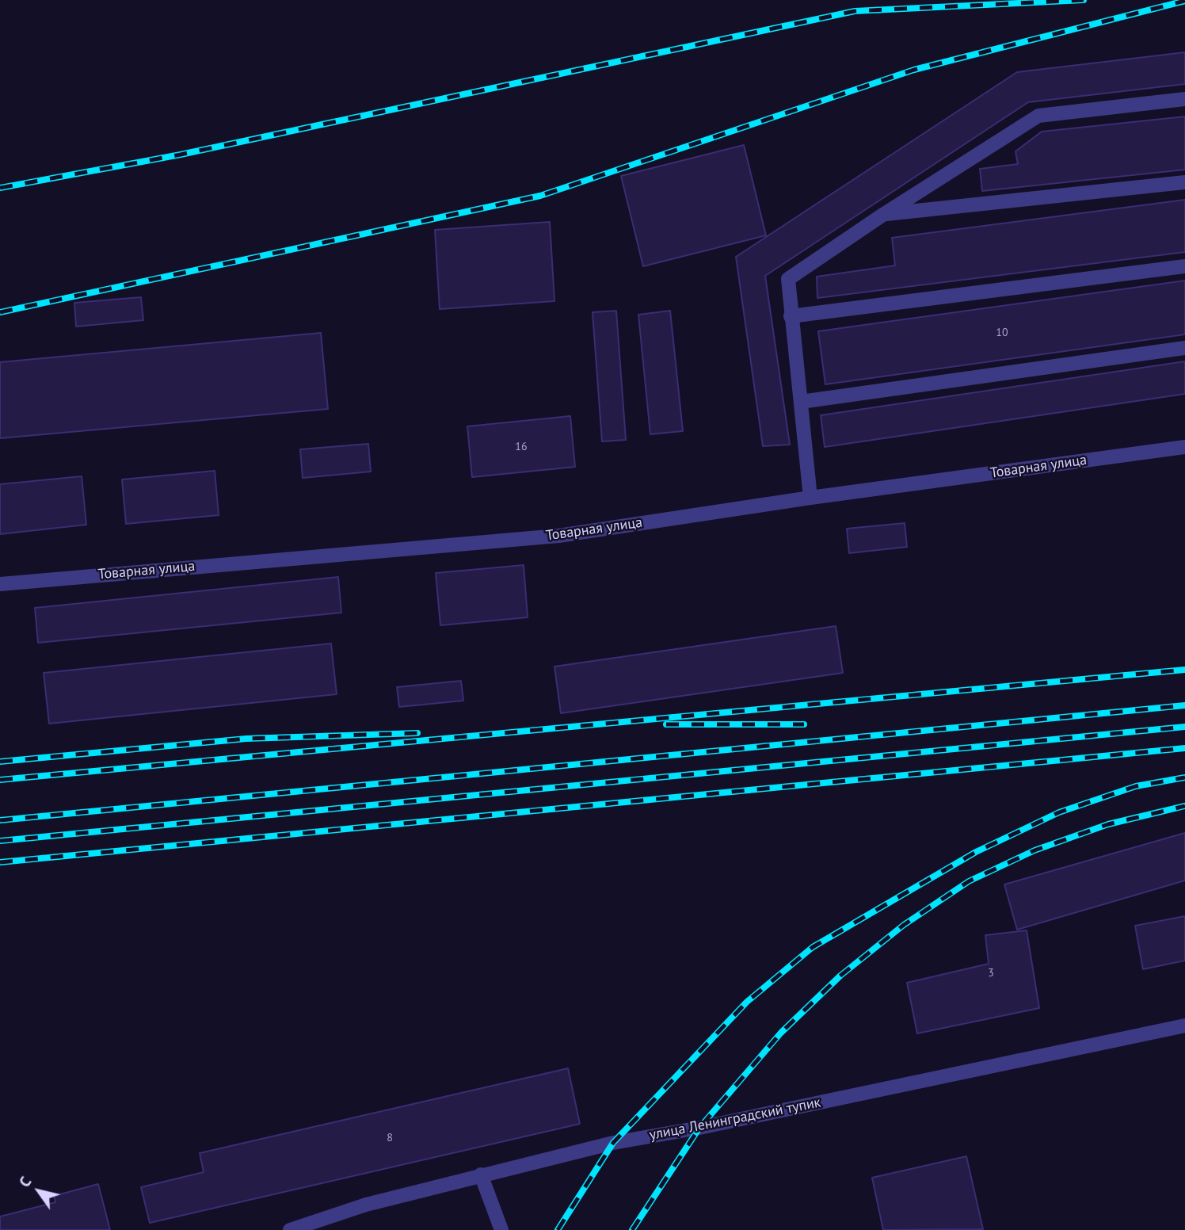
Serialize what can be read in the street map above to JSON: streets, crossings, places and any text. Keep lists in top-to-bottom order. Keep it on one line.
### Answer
{"streets":{"street":["Товарная улица","улица Ленинградский тупик"]},"house_numbers":["10","16","3","8"],"north":"top left"}
